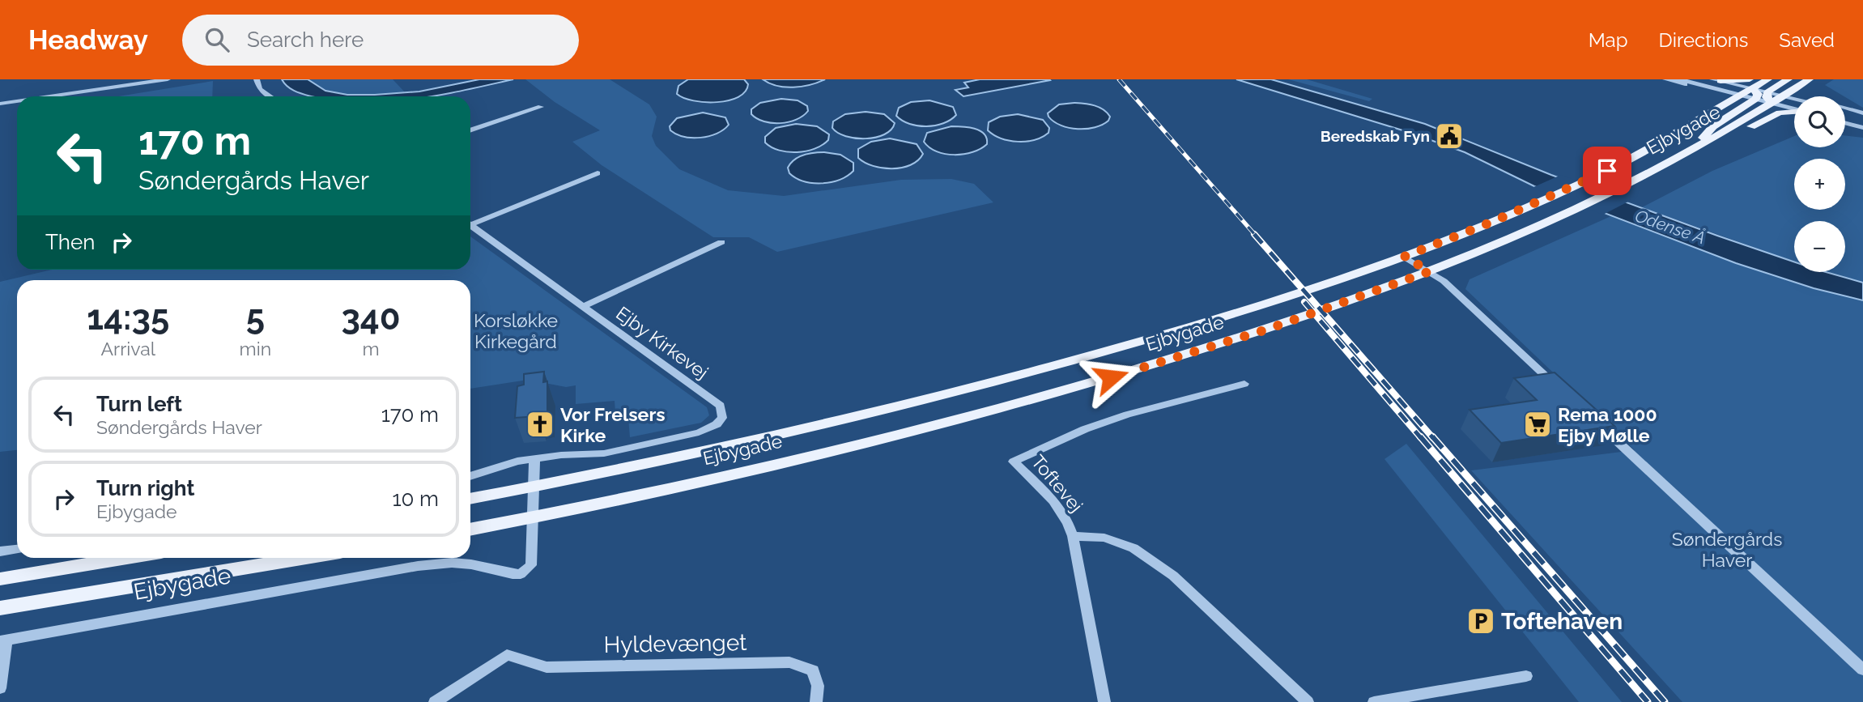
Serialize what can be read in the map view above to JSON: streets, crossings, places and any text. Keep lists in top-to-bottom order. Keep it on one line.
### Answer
{"streets":{"main road":["Ejbygade"],"street":["Ejby Kirkevej","Toftevej","Hyldevænget"]},"crossings":[["Ejbygade","Ejby Kirkevej"]],"water":["Odense Å"],"parks":["Korsløkke Kirkegård","Søndergårds Haver"],"places":{"public building":["Beredskab Fyn"],"church":["Vor Frelsers Kirke"],"supermarket":["Rema 1000 Ejby Mølle"],"parking":["Toftehaven"]},"page":{"header":"Headway","search":"Search here","nav":["Map","Directions","Saved"],"map_buttons":["+","−"],"turn":["170 m","Søndergårds Haver"],"then":"Then","eta":["14:35","Arrival","5","min","340","m"],"list":[{"name":"Turn left","note":"Søndergårds Haver","value":"170 m"},{"name":"Turn right","note":"Ejbygade","value":"10 m"}]}}
